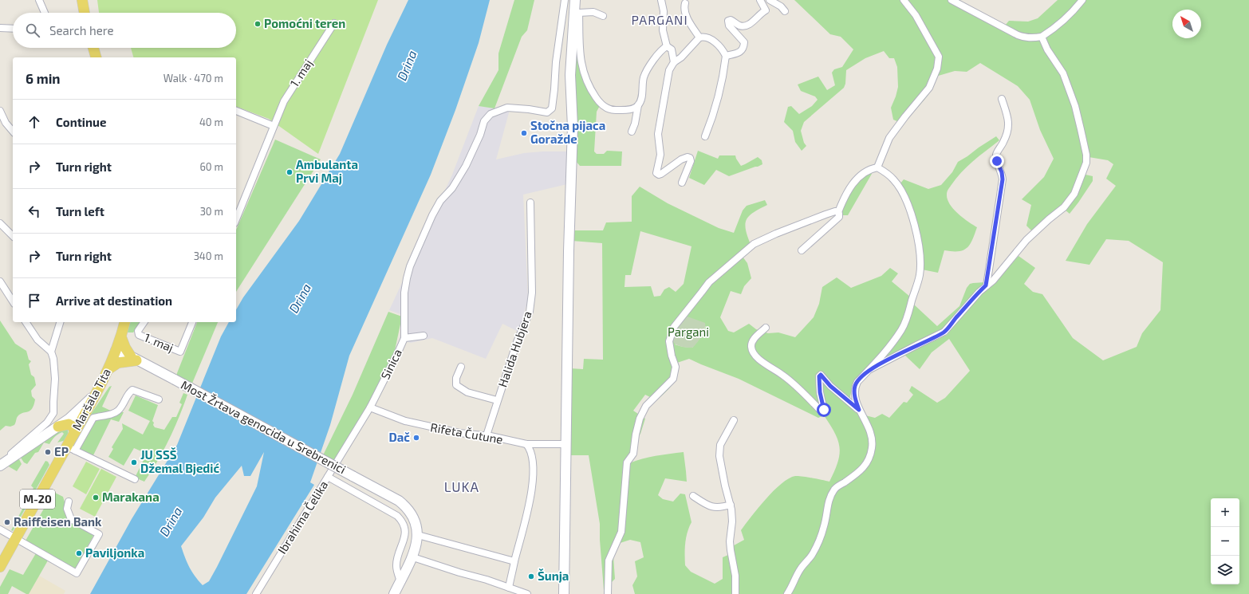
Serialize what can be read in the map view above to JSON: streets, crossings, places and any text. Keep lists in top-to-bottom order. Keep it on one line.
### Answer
{"streets":{"main road":["Maršala Tita","M-20"],"street":["1. maj","Halida Hubjera","Sinica","Most Žrtava genocida u Srebrenici","Rifeta Čutune","Ibrahima Čelika"]},"crossings":[["Halida Hubjera","Rifeta Čutune"],["Sinica","Rifeta Čutune"],["Sinica","Ibrahima Čelika"],["Maršala Tita","Most Žrtava genocida u Srebrenici"],["Maršala Tita","M-20"],["Most Žrtava genocida u Srebrenici","M-20"],["Rifeta Čutune","Ibrahima Čelika"]],"districts":["PARGANI","LUKA"],"water":["Drina"],"parks":["Pargani"],"places":["Pomoćni teren","Stočna pijaca Goražde","Ambulanta Prvi Maj","Dač","EP","JU SSŠ Džemal Bjedić","Marakana","Raiffeisen Bank","Paviljonka","Šunja"],"north":"top left","page":{"search":"Search here","heading":["6 min","Walk · 470 m"],"list":[["Continue","40 m"],["Turn right","60 m"],["Turn left","30 m"],["Turn right","340 m"],"Arrive at destination"],"map_buttons":["+","−"]}}
